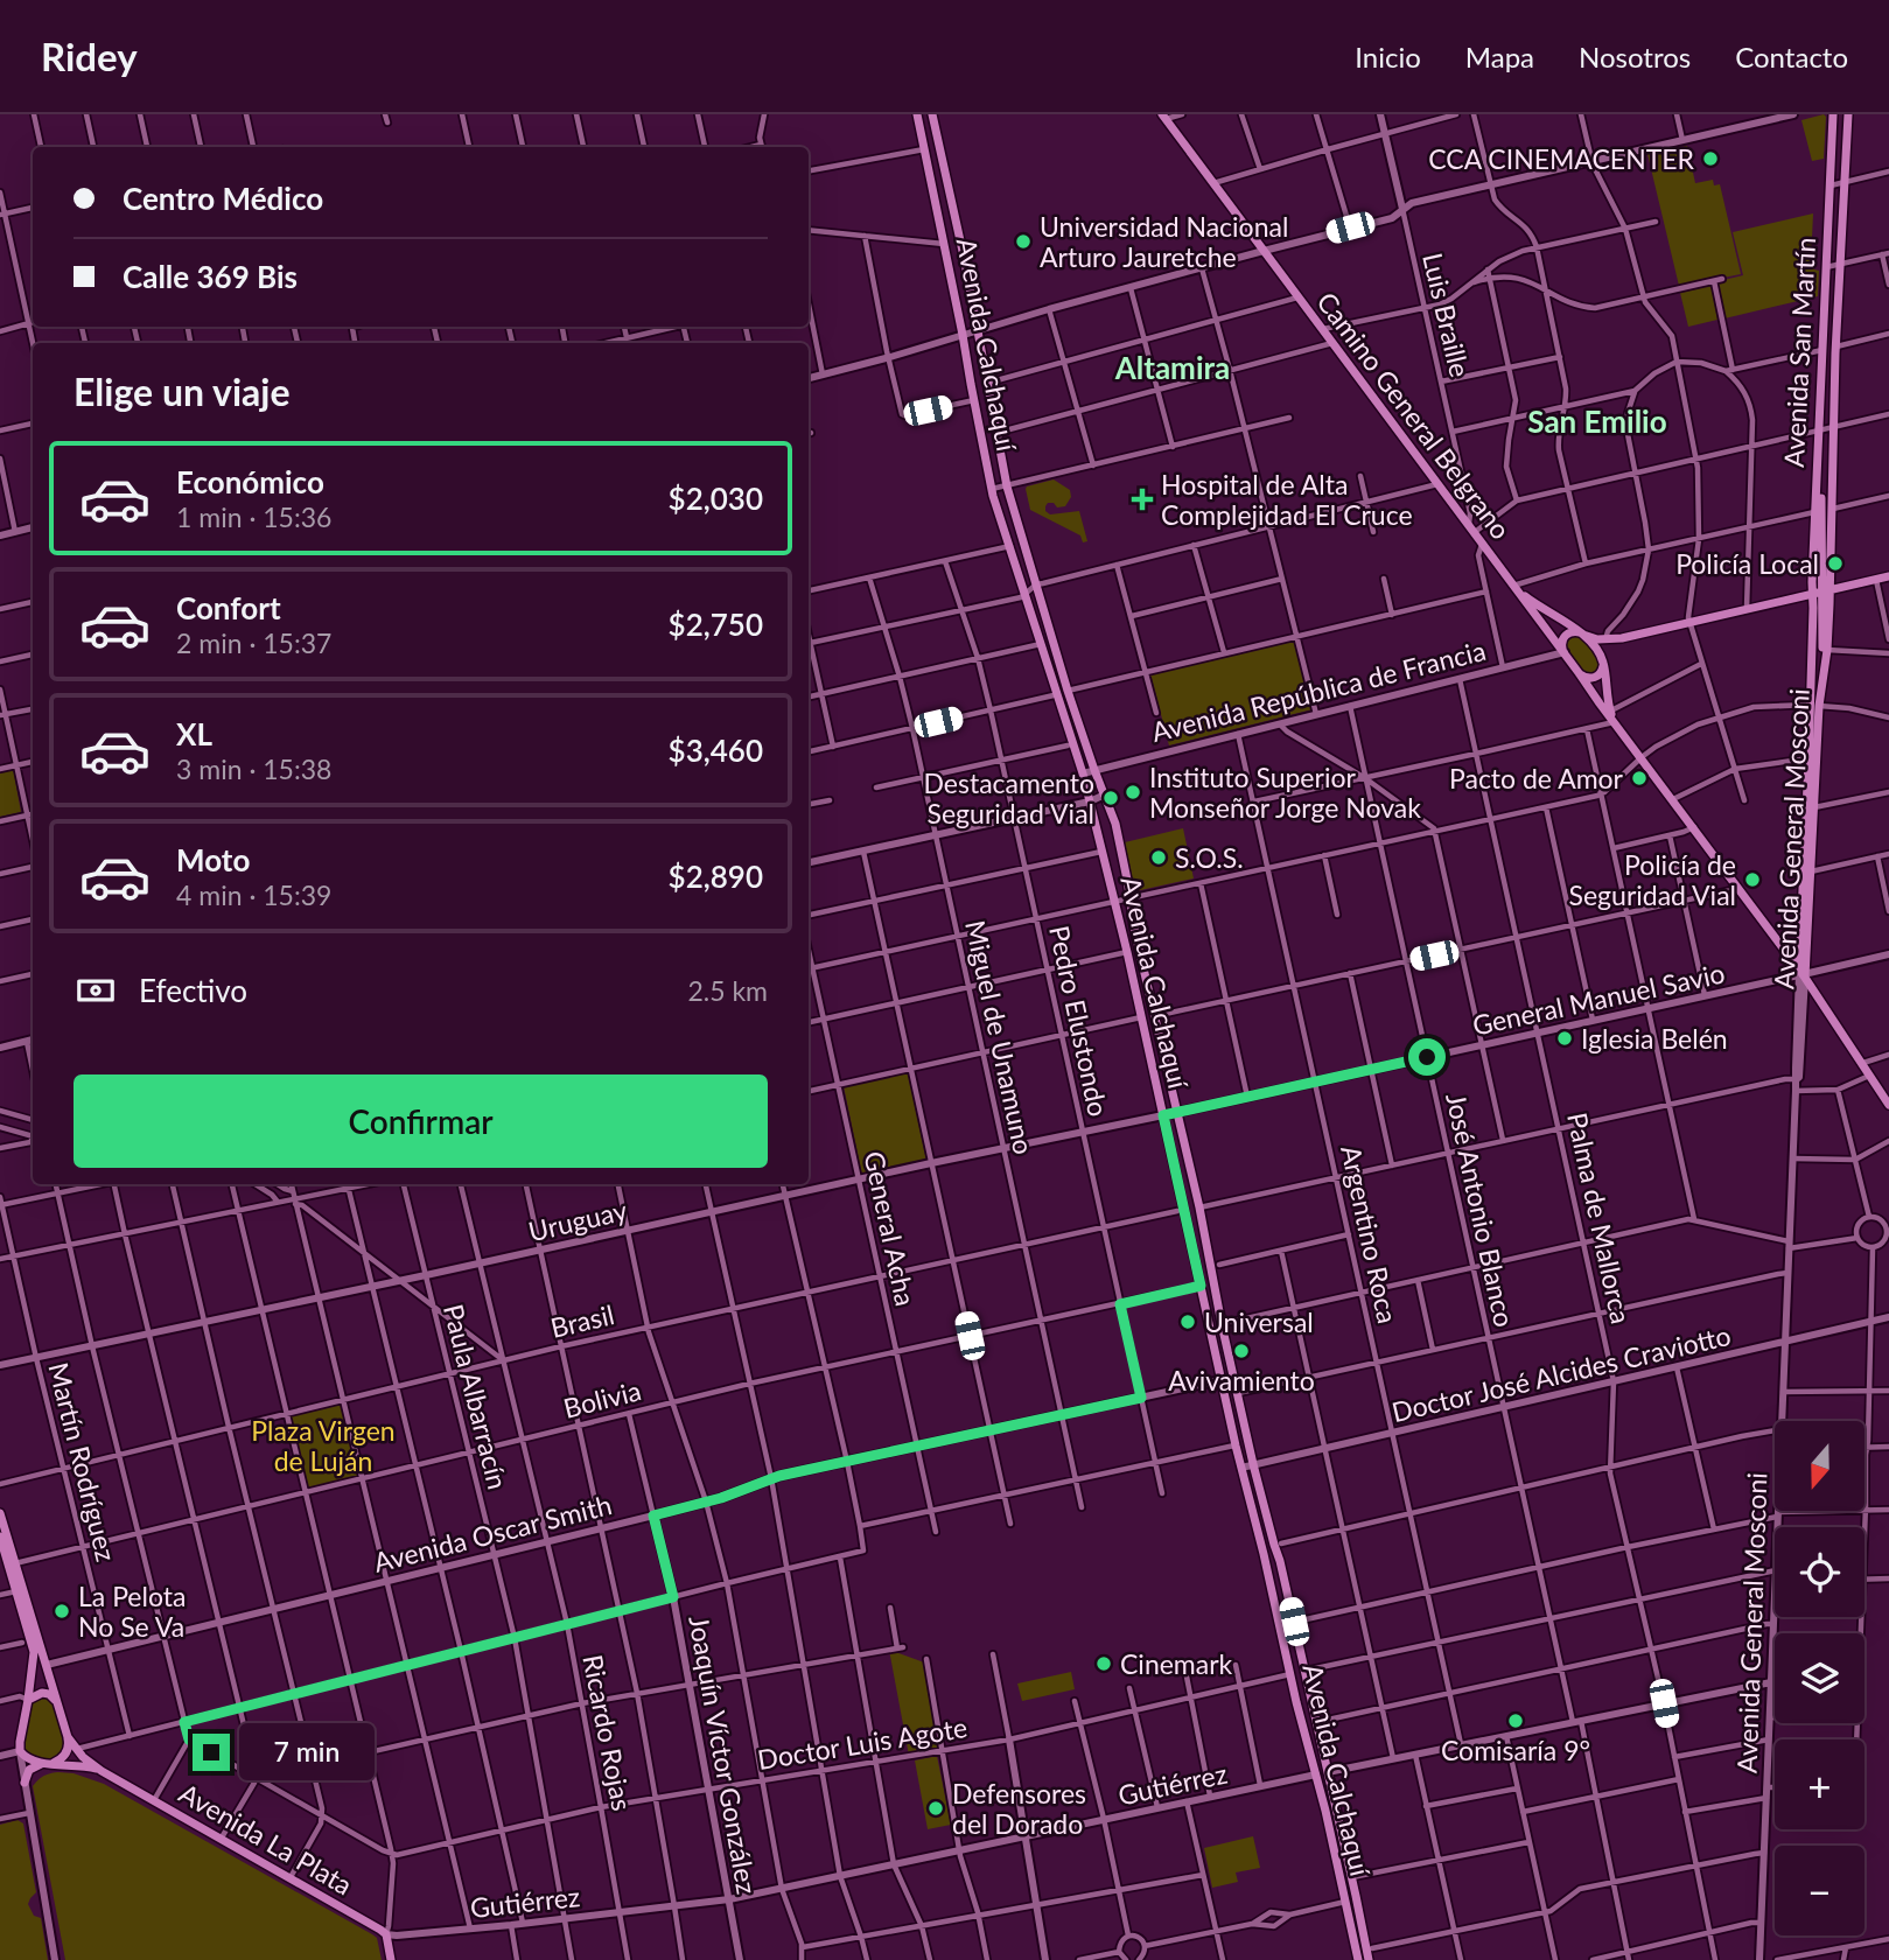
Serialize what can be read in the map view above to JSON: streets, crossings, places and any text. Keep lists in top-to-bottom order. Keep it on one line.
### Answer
{"streets":{"main road":["Luis Braille","Avenida Calchaquí","Avenida San Martín","Camino General Belgrano","Avenida República de Francia","Avenida General Mosconi","General Manuel Savio","Uruguay","Doctor José Alcides Craviotto","Avenida Oscar Smith","Joaquín Víctor González","Gutiérrez","Avenida La Plata"],"street":["Pedro Elustondo","Miguel de Unamuno","José Antonio Blanco","Palma de Mallorca","General Acha","Argentino Roca","Brasil","Paula Albarracín","Bolivia","Martín Rodríguez","Ricardo Rojas","Doctor Luis Agote"]},"crossings":[["Luis Braille","Camino General Belgrano"],["Avenida Calchaquí","Avenida República de Francia"],["Avenida Calchaquí","General Manuel Savio"],["Avenida Calchaquí","Uruguay"],["Avenida Calchaquí","Doctor José Alcides Craviotto"],["Avenida Calchaquí","Bolivia"],["Avenida Calchaquí","Avenida Oscar Smith"],["Avenida Calchaquí","Doctor Luis Agote"],["Avenida Calchaquí","Gutiérrez"],["Avenida San Martín","Avenida General Mosconi"],["Camino General Belgrano","Avenida República de Francia"],["Camino General Belgrano","Avenida General Mosconi"],["Camino General Belgrano","General Manuel Savio"],["Avenida República de Francia","José Antonio Blanco"],["Avenida República de Francia","Palma de Mallorca"],["Avenida República de Francia","Argentino Roca"],["Avenida General Mosconi","General Manuel Savio"],["Avenida General Mosconi","Doctor José Alcides Craviotto"],["Avenida General Mosconi","Gutiérrez"],["General Manuel Savio","José Antonio Blanco"],["General Manuel Savio","Palma de Mallorca"],["General Manuel Savio","Uruguay"],["General Manuel Savio","Argentino Roca"],["Pedro Elustondo","Uruguay"],["Pedro Elustondo","Brasil"],["Pedro Elustondo","Bolivia"],["Pedro Elustondo","Avenida Oscar Smith"],["Miguel de Unamuno","Uruguay"],["Miguel de Unamuno","Brasil"],["Miguel de Unamuno","Bolivia"],["Miguel de Unamuno","Avenida Oscar Smith"],["José Antonio Blanco","Doctor José Alcides Craviotto"],["José Antonio Blanco","Gutiérrez"],["Palma de Mallorca","Doctor José Alcides Craviotto"],["Palma de Mallorca","Gutiérrez"],["Uruguay","General Acha"],["Uruguay","Paula Albarracín"],["Uruguay","Martín Rodríguez"],["Uruguay","Ricardo Rojas"],["General Acha","Brasil"],["General Acha","Bolivia"],["General Acha","Avenida Oscar Smith"],["Argentino Roca","Doctor José Alcides Craviotto"],["Argentino Roca","Gutiérrez"],["Brasil","Paula Albarracín"],["Brasil","Martín Rodríguez"],["Brasil","Ricardo Rojas"],["Paula Albarracín","Bolivia"],["Paula Albarracín","Avenida Oscar Smith"],["Paula Albarracín","Doctor Luis Agote"],["Paula Albarracín","Gutiérrez"],["Bolivia","Martín Rodríguez"],["Bolivia","Ricardo Rojas"],["Bolivia","Joaquín Víctor González"],["Bolivia","Avenida La Plata"],["Martín Rodríguez","Avenida Oscar Smith"],["Avenida Oscar Smith","Ricardo Rojas"],["Avenida Oscar Smith","Joaquín Víctor González"],["Avenida Oscar Smith","Avenida La Plata"],["Ricardo Rojas","Doctor Luis Agote"],["Ricardo Rojas","Gutiérrez"],["Doctor Luis Agote","Joaquín Víctor González"],["Joaquín Víctor González","Gutiérrez"],["Gutiérrez","Avenida La Plata"]],"districts":["Altamira","San Emilio"],"parks":["Plaza Virgen de Luján"],"places":{"other":["CCA CINEMACENTER","Universidad Nacional Arturo Jauretche","Policía Local","Pacto de Amor","Instituto Superior Monseñor Jorge Novak","Destacamento Seguridad Vial","S.O.S.","Policía de Seguridad Vial","Iglesia Belén","Universal","Avivamiento","La Pelota No Se Va","Cinemark","Comisaría 9°","Defensores del Dorado"],"health":["Hospital de Alta Complejidad El Cruce"]},"north":"bottom","page":{"header":"Ridey","nav":["Inicio","Mapa","Nosotros","Contacto"],"banner":["Centro Médico","Calle 369 Bis"],"heading":"Elige un viaje","list":[{"name":"Económico","note":"1 min · 15:36","value":"$2,030"},{"name":"Confort","note":"2 min · 15:37","value":"$2,750"},{"name":"XL","note":"3 min · 15:38","value":"$3,460"},{"name":"Moto","note":"4 min · 15:39","value":"$2,890"}],"pay":["Efectivo","2.5 km"],"buttons":"Confirmar","map_buttons":["+","−"],"bubble":"7 min"}}
